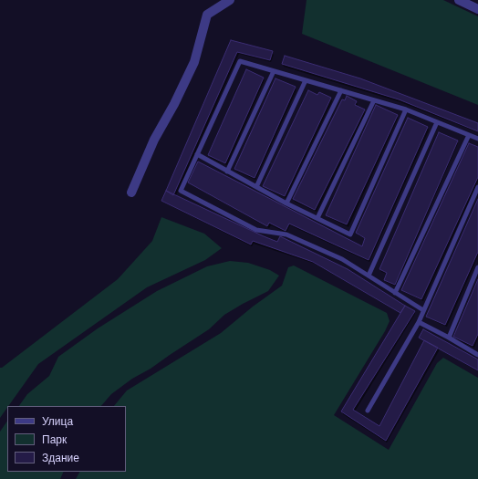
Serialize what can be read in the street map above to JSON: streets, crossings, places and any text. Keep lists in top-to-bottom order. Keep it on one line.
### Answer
{"legend":["Улица","Парк","Здание"]}
